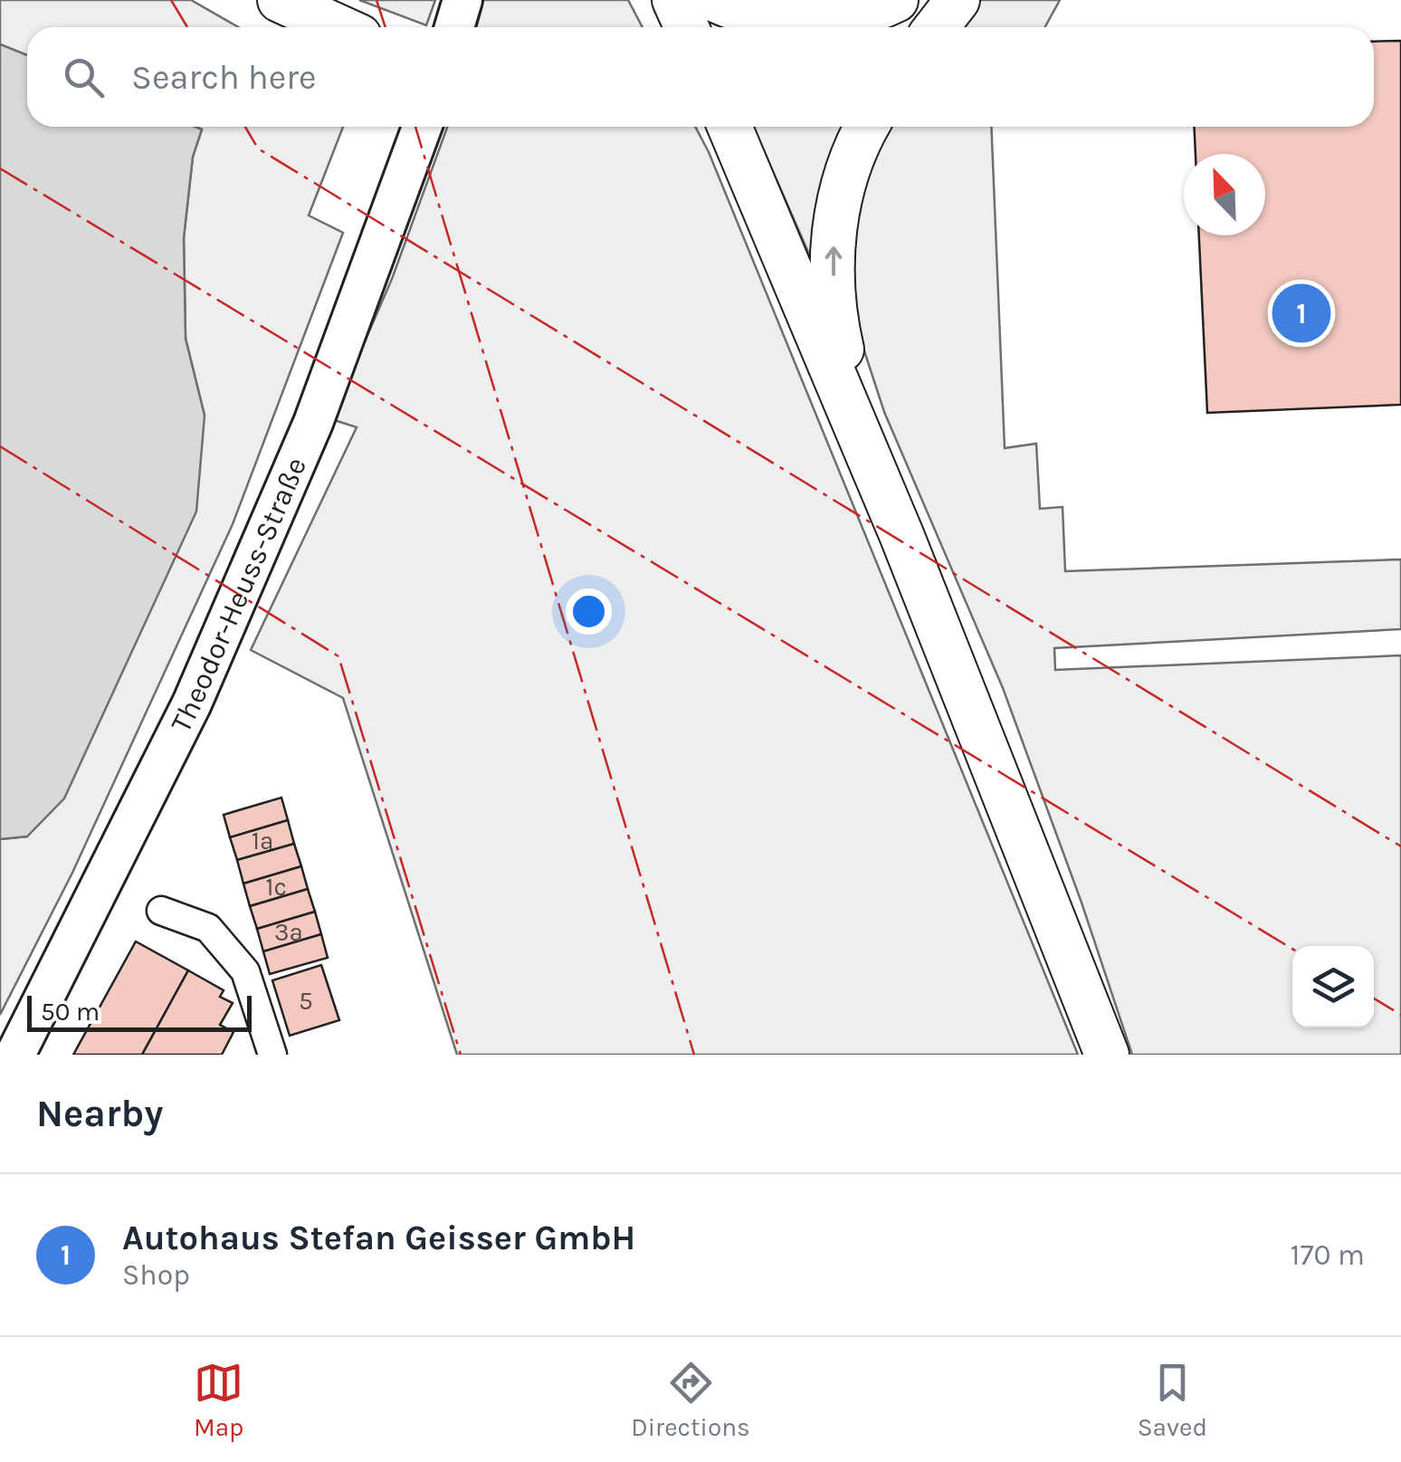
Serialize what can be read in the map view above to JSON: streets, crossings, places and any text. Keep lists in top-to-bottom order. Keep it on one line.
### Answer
{"streets":{"street":["Theodor-Heuss-Straße"]},"house_numbers":["1a","1c","3a","5"],"scale_bar":"50 m","north":"top left","page":{"search":"Search here","pins":"1","scale":"50 m","heading":"Nearby","list":[{"mark":"1","name":"Autohaus Stefan Geisser GmbH","note":"Shop","value":"170 m"}],"nav":["Map","Directions","Saved"]}}
